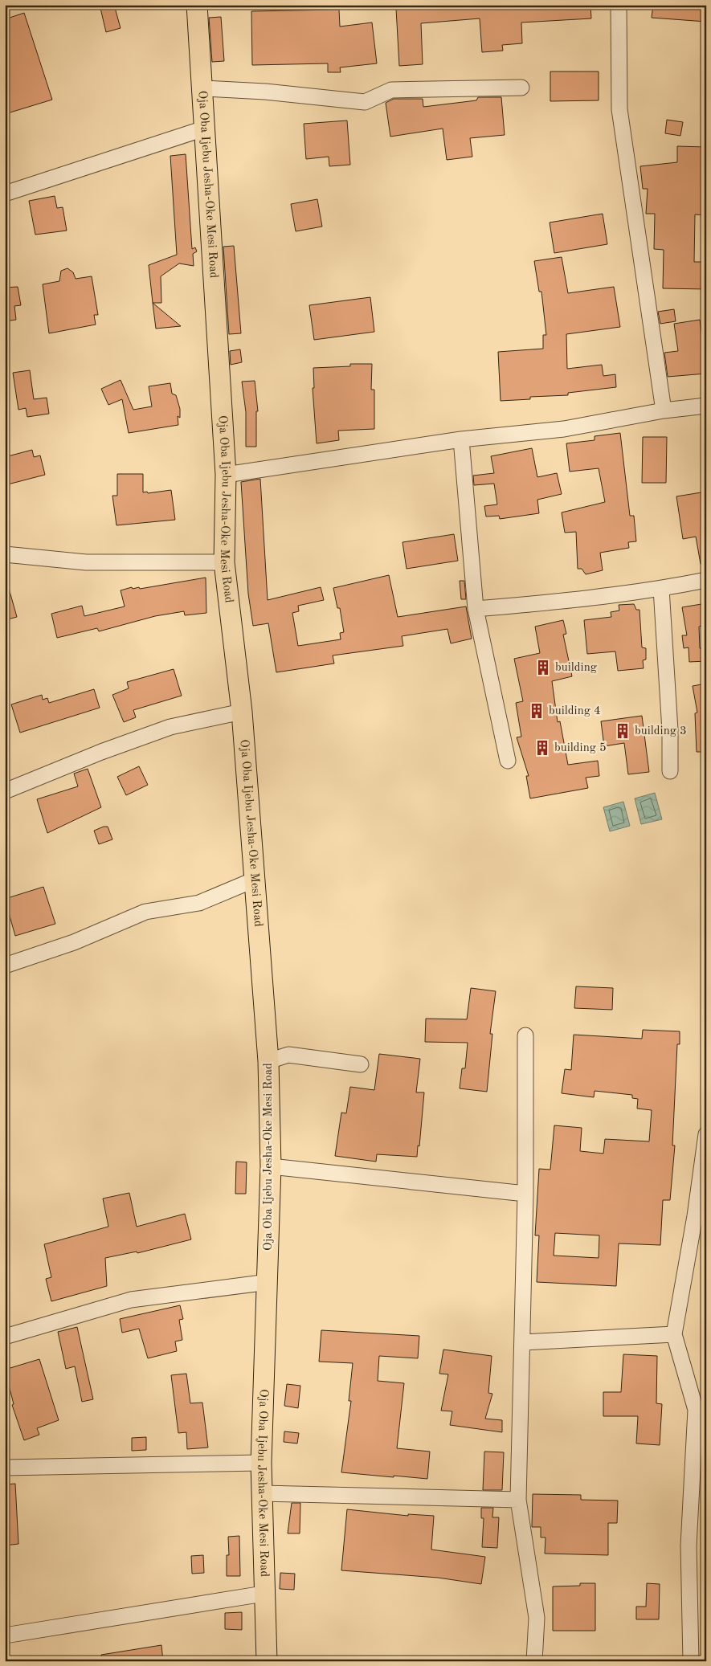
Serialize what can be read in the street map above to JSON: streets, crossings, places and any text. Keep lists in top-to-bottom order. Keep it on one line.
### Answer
{"streets":{"main road":["Oja Oba Ijebu Jesha-Oke Mesi Road"]},"places":{"building":["building","building 4","building 3","building 5"]}}
